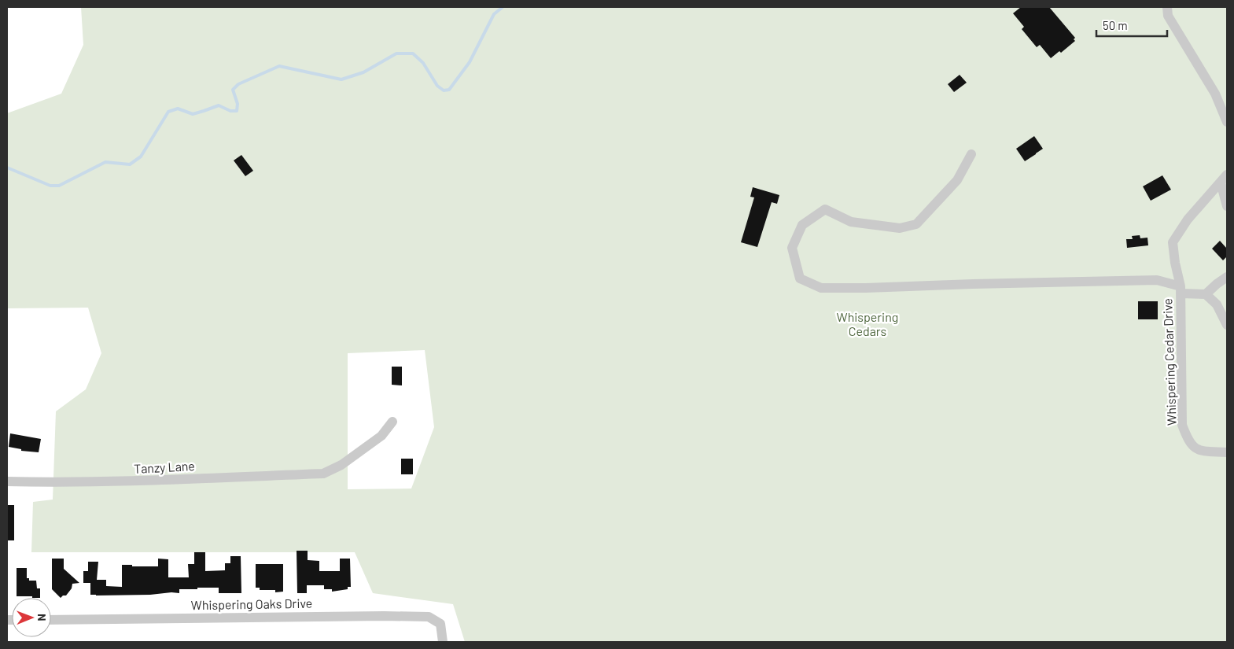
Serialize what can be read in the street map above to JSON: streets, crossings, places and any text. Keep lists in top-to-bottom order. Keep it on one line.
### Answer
{"streets":{"street":["Whispering Cedar Drive","Tanzy Lane","Whispering Oaks Drive"]},"parks":["Whispering Cedars"],"scale_bar":"50 m","north":"right"}
